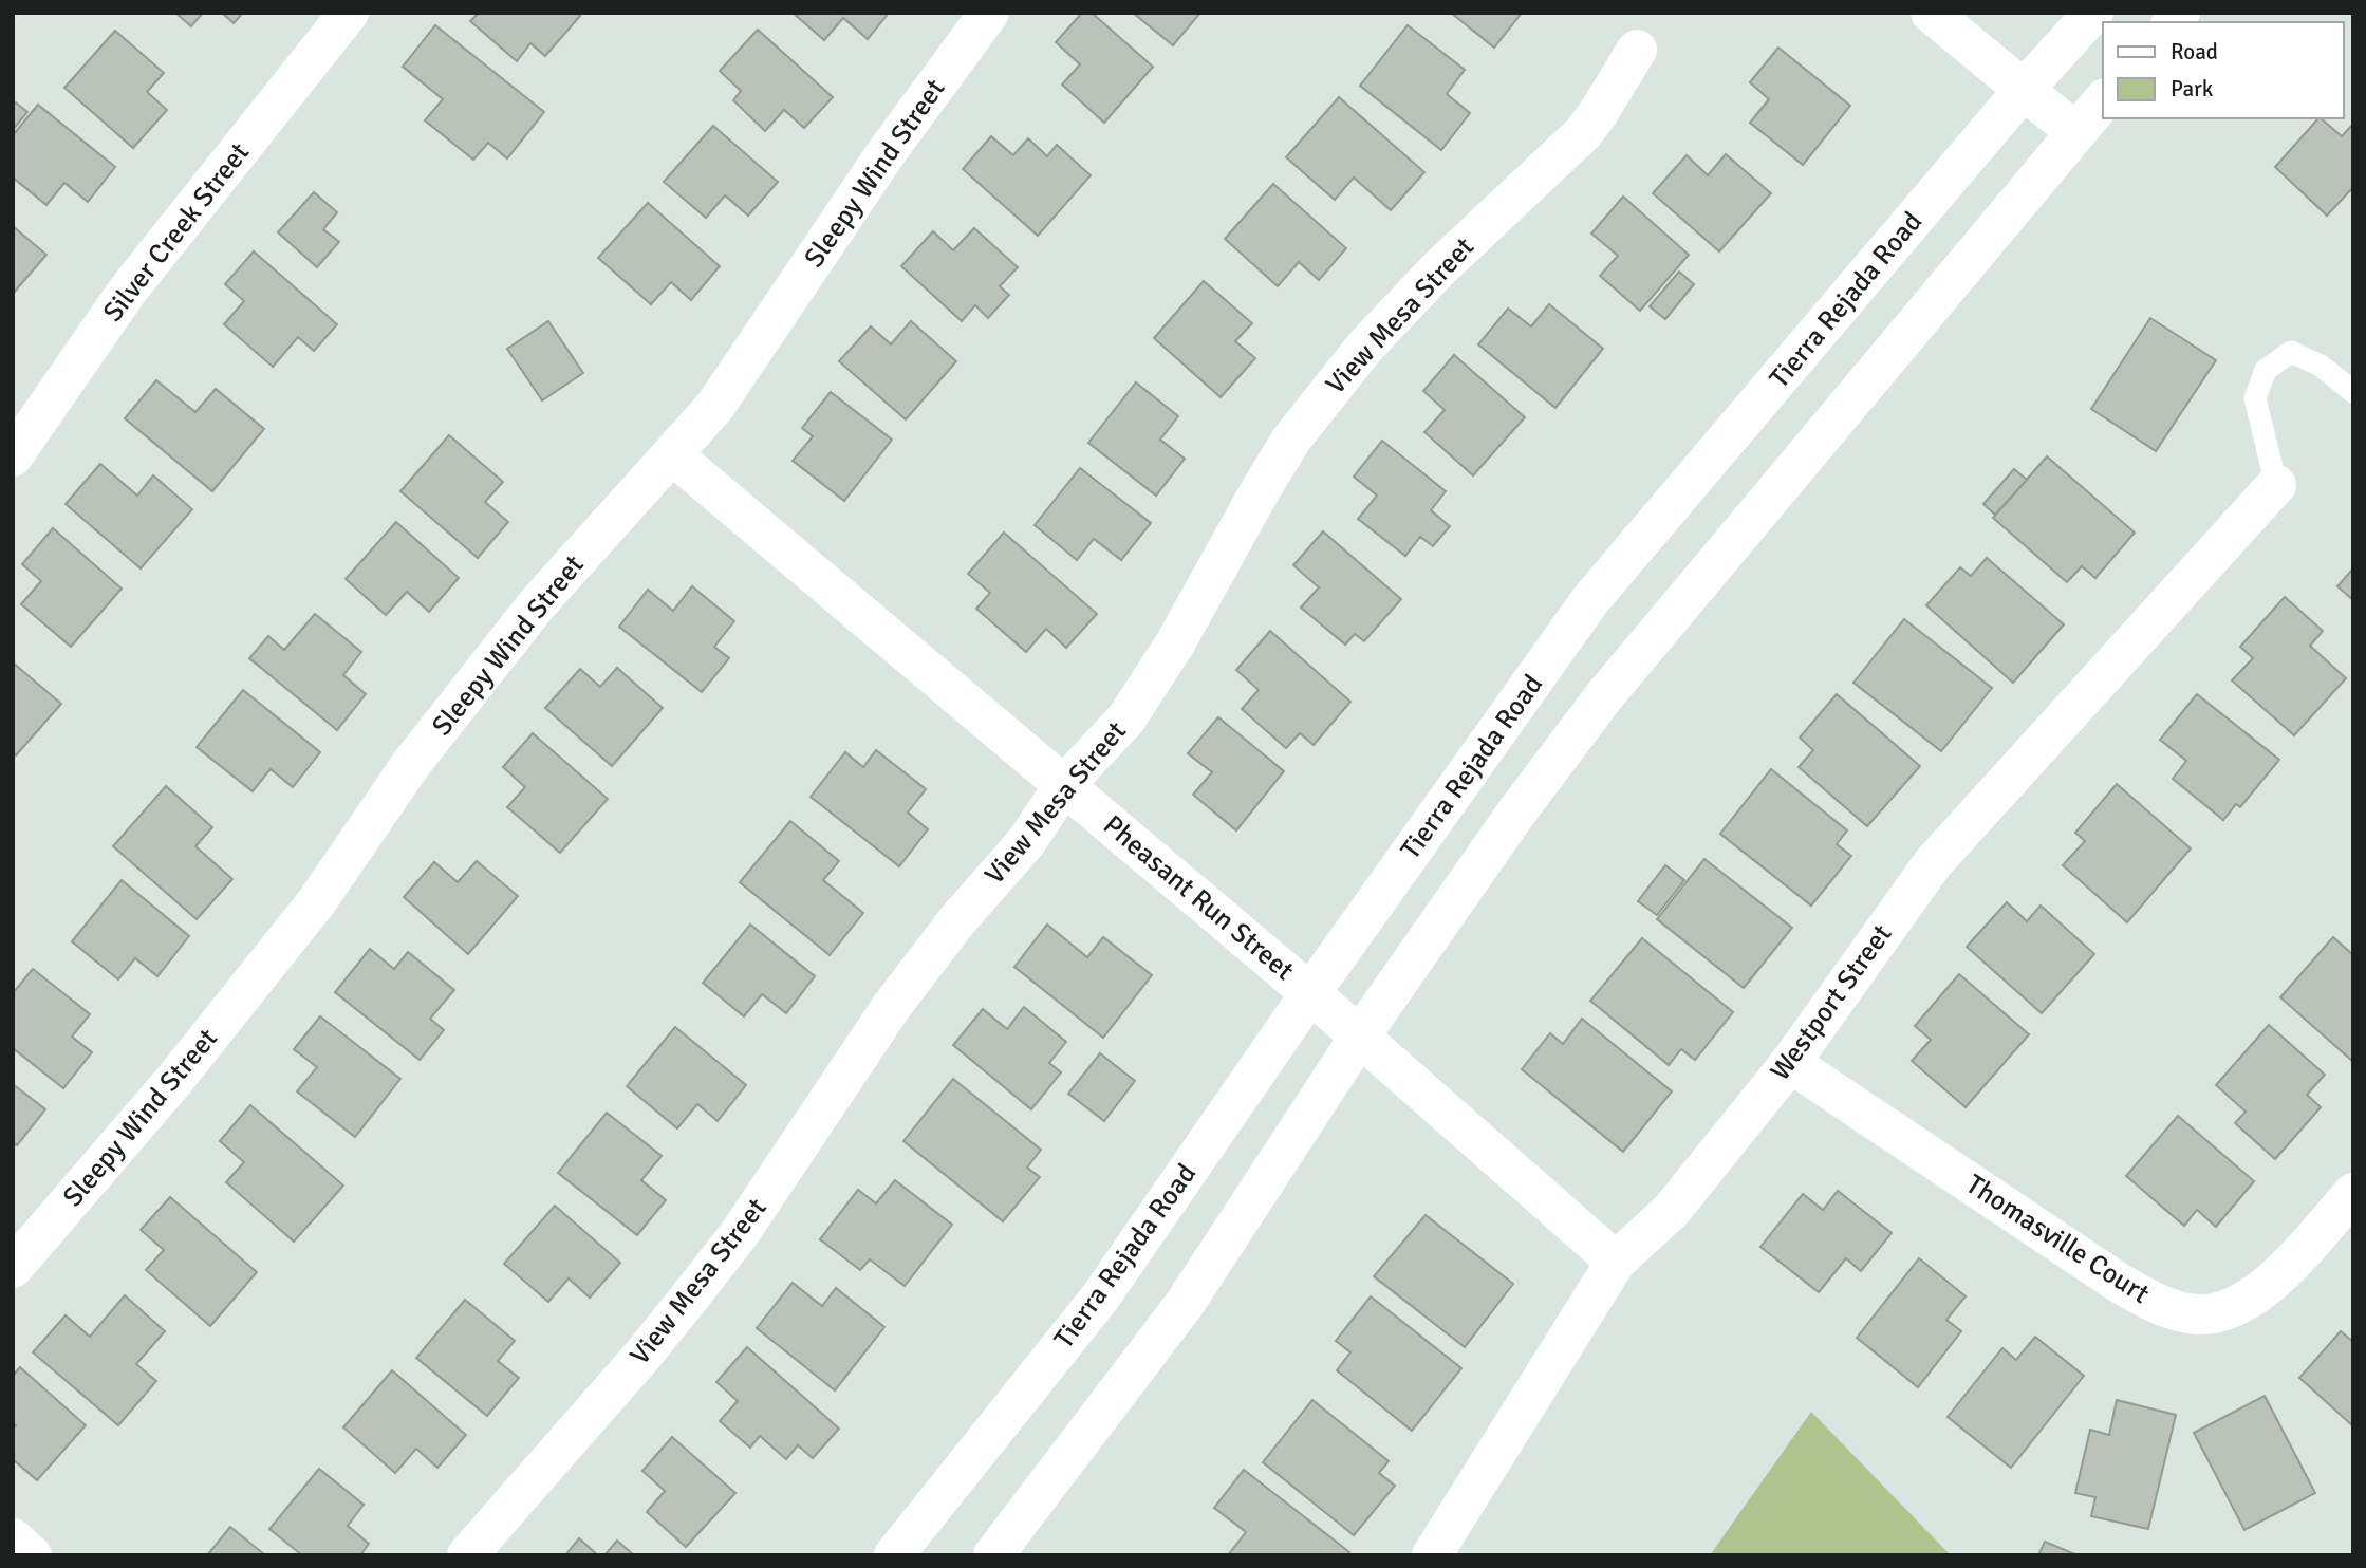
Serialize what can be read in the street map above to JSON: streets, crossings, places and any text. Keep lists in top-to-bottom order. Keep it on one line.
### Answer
{"streets":{"street":["Sleepy Wind Street","Silver Creek Street","Tierra Rejada Road","View Mesa Street","Pheasant Run Street","Westport Street","Thomasville Court"]},"crossings":[["Sleepy Wind Street","Pheasant Run Street"],["Tierra Rejada Road","Pheasant Run Street"],["View Mesa Street","Pheasant Run Street"],["Pheasant Run Street","Westport Street"],["Westport Street","Thomasville Court"]],"legend":["Road","Park"]}
